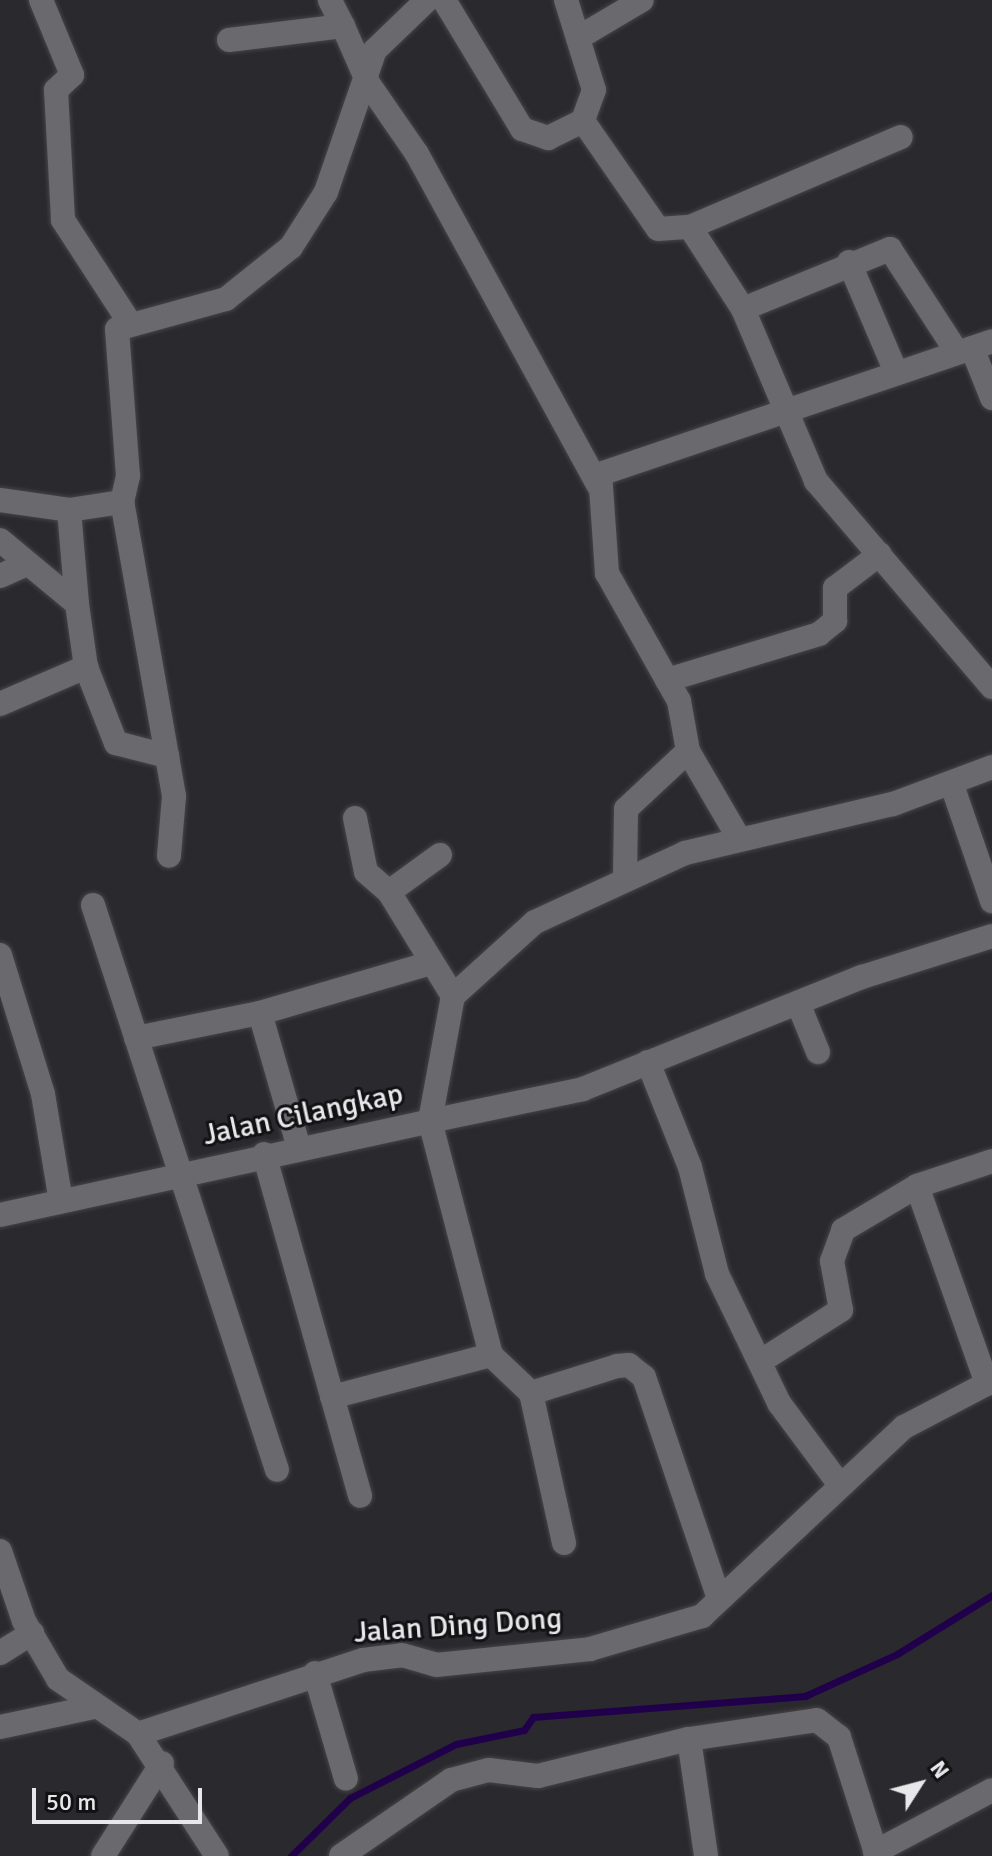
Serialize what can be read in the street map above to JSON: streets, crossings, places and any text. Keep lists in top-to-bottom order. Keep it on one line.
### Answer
{"streets":{"street":["Jalan Cilangkap","Jalan Ding Dong"]},"scale_bar":"50 m","north":"top right"}
